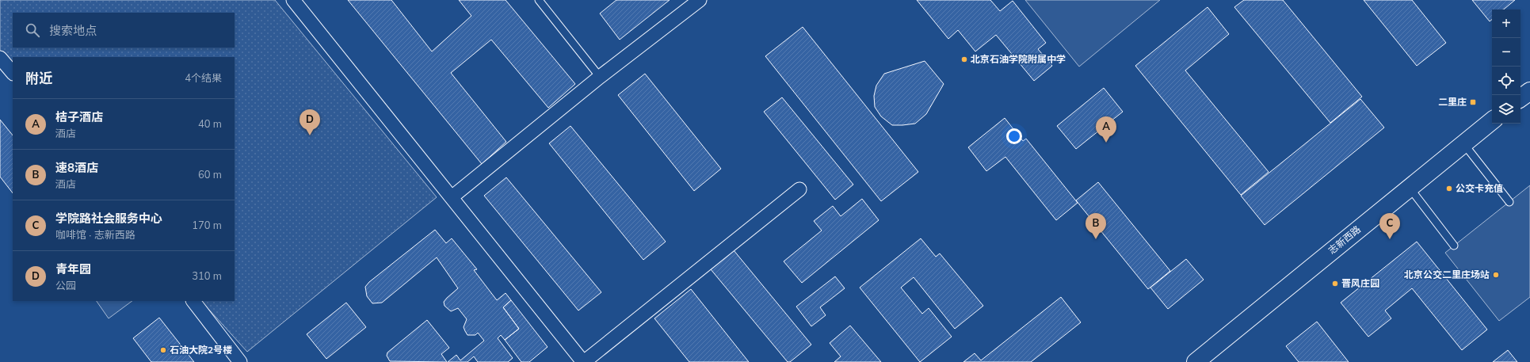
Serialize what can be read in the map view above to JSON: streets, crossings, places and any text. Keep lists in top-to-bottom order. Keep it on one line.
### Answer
{"streets":{"street":["志新西路"]},"places":{"other":["北京石油学院附属中学","公交卡充值","北京公交二里庄场站","晋风庄园","石油大院2号楼"],"transit":["二里庄"]},"page":{"map_buttons":["+","−"],"search":"搜索地点","heading":["附近","4个结果"],"list":[{"mark":"A","name":"桔子酒店","note":"酒店","value":"40 m"},{"mark":"B","name":"速8酒店","note":"酒店","value":"60 m"},{"mark":"C","name":"学院路社会服务中心","note":"咖啡馆 · 志新西路","value":"170 m"},{"mark":"D","name":"青年园","note":"公园","value":"310 m"}],"pins":["D","A","B","C"]}}
